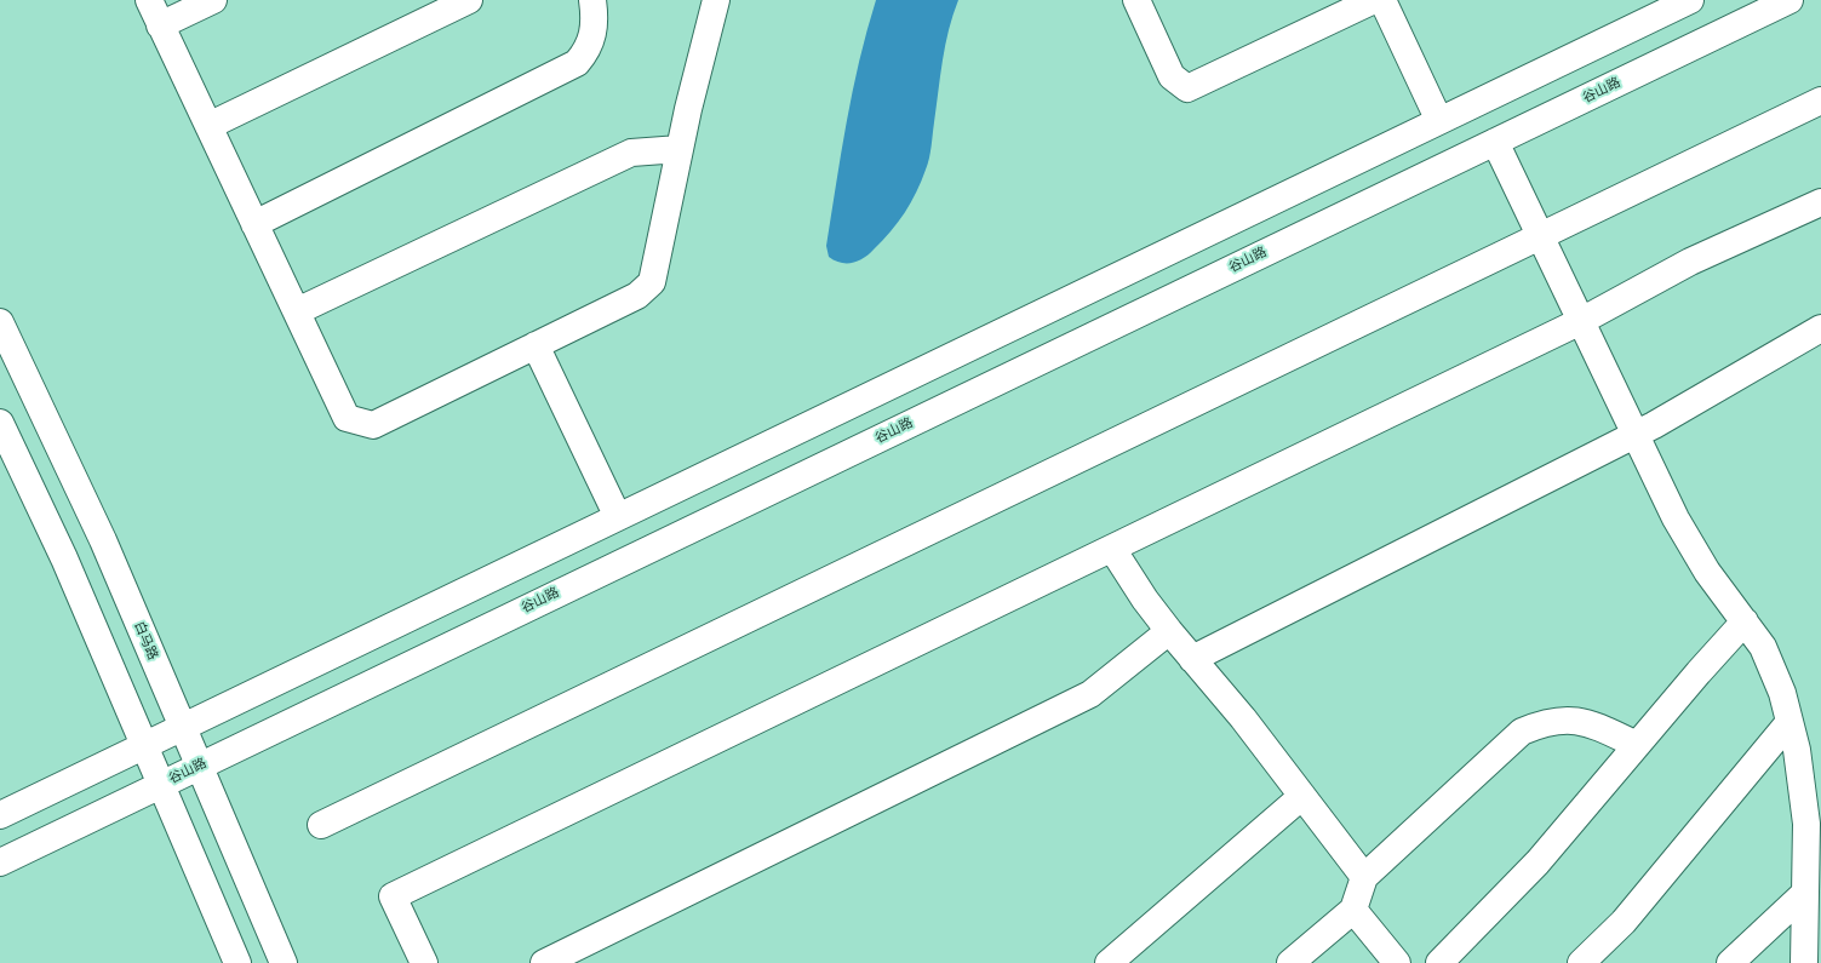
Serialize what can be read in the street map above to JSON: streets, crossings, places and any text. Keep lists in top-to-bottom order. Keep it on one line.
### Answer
{"streets":{"street":["谷山路","白马路"]},"crossings":[["谷山路","白马路"]]}
